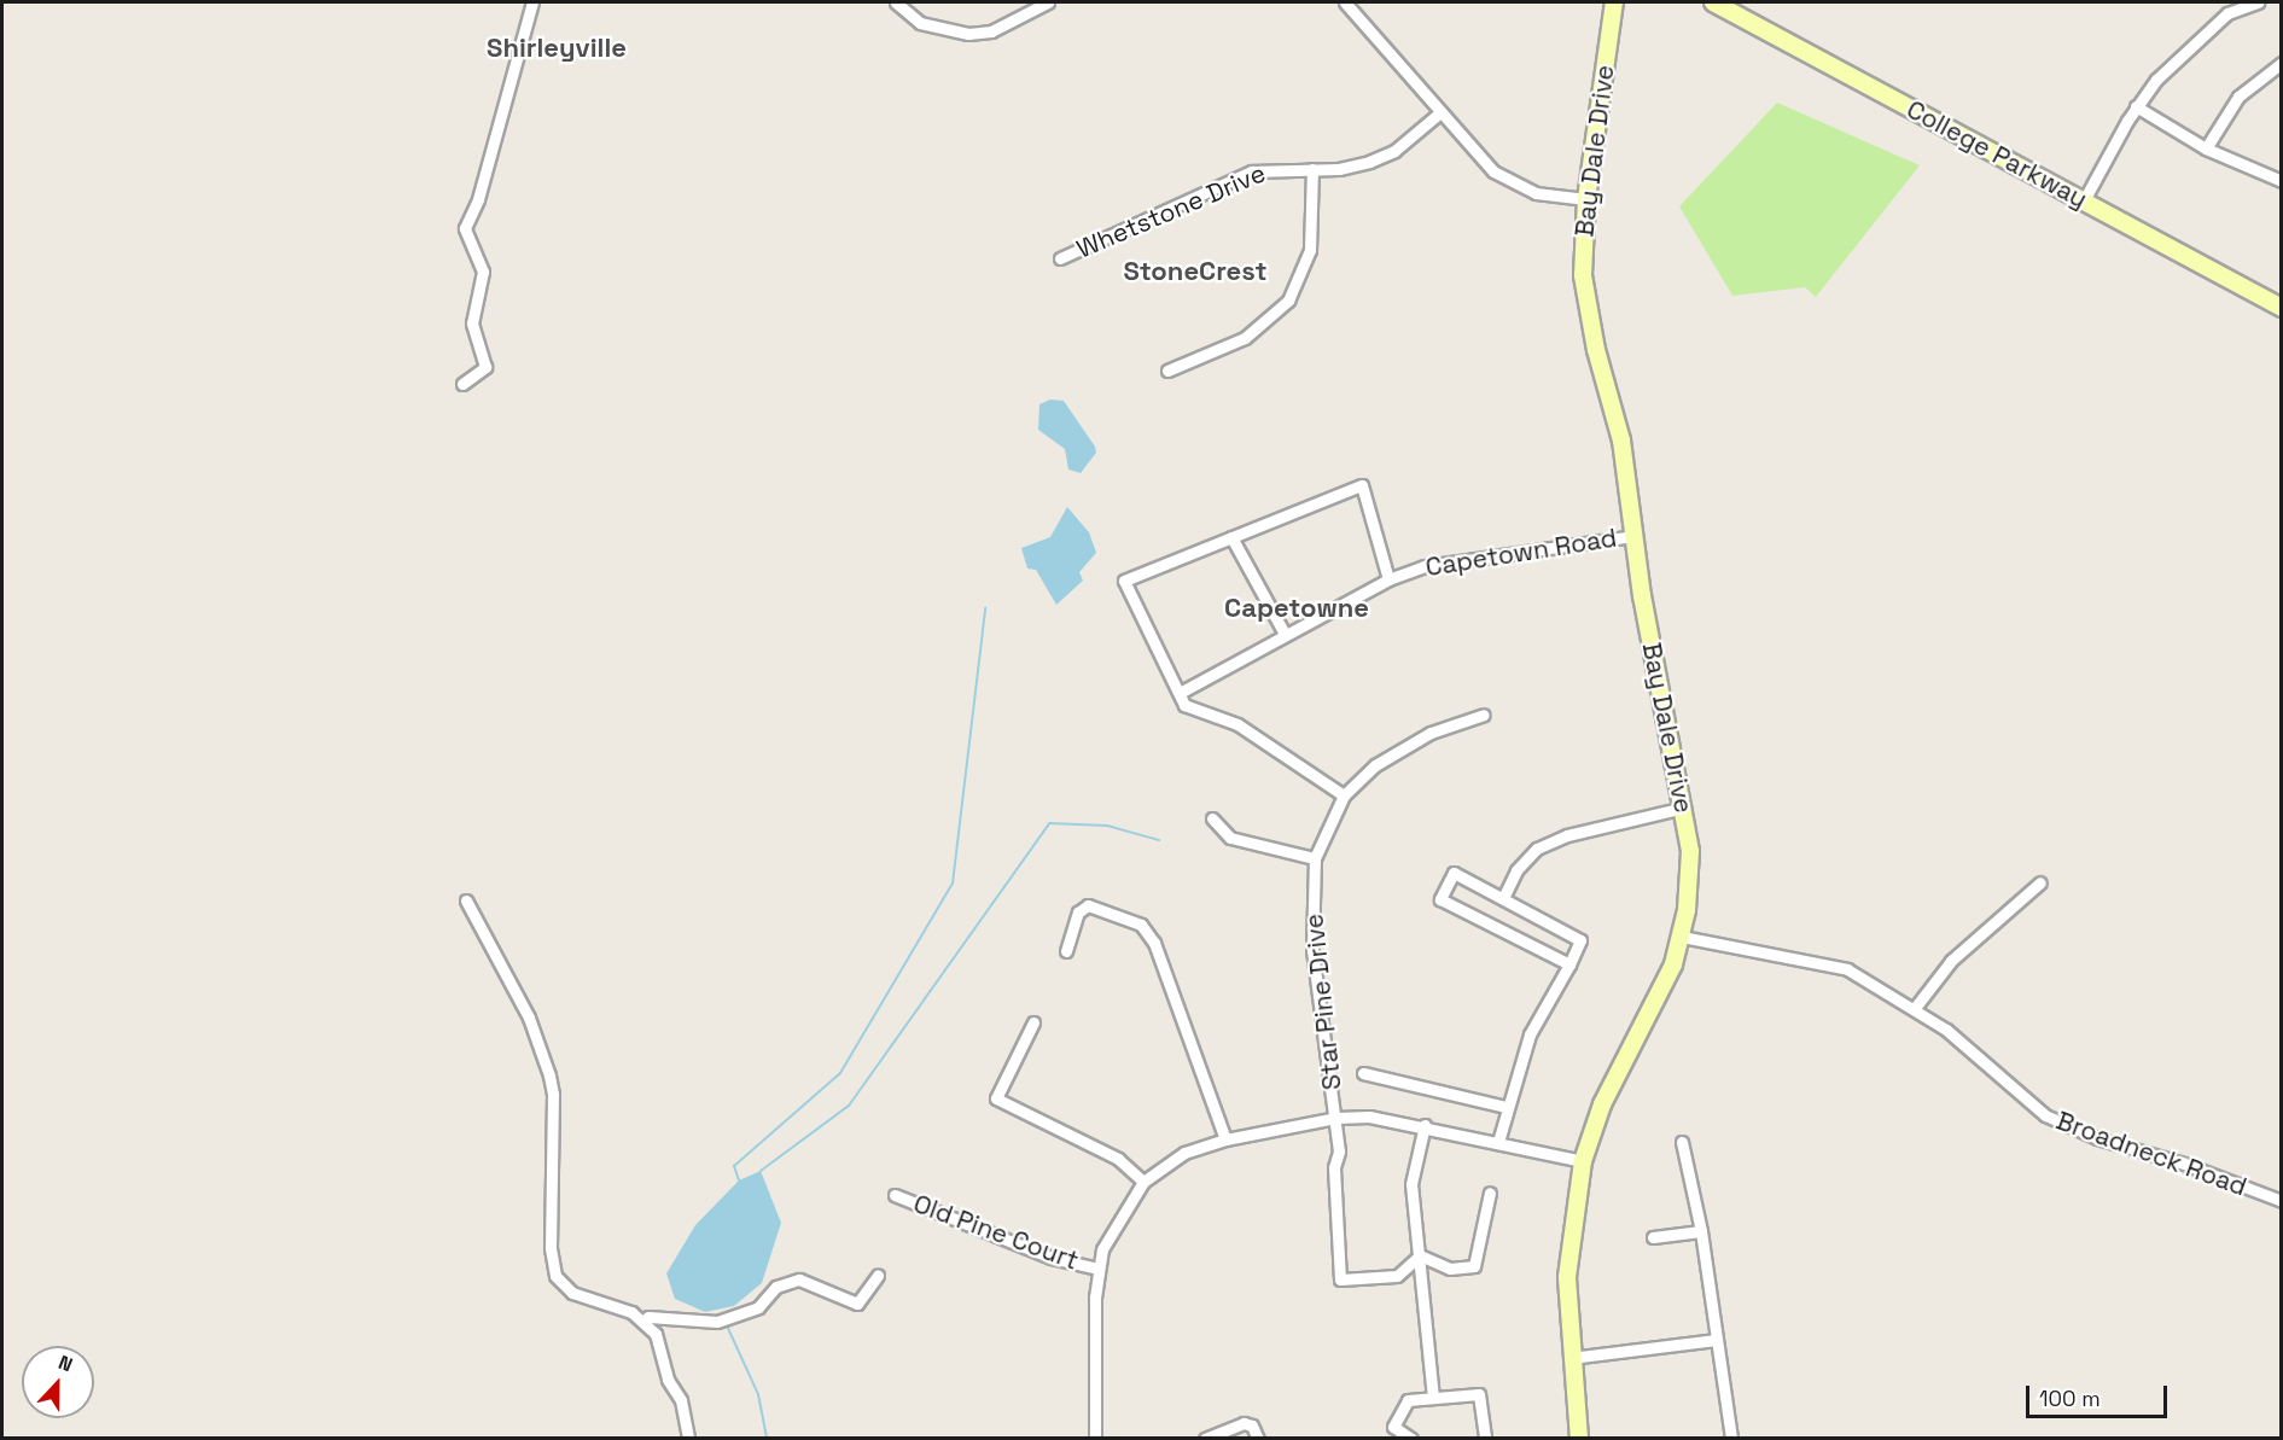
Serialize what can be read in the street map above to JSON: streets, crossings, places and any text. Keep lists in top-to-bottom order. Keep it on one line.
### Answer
{"streets":{"street":["Bay Dale Drive","College Parkway","Whetstone Drive","Capetown Road","Star Pine Drive","Broadneck Road","Old Pine Court"]},"crossings":[["Bay Dale Drive","Capetown Road"],["Bay Dale Drive","Broadneck Road"]],"districts":["Shirleyville","StoneCrest","Capetowne"],"scale_bar":"100 m","north":"top"}
